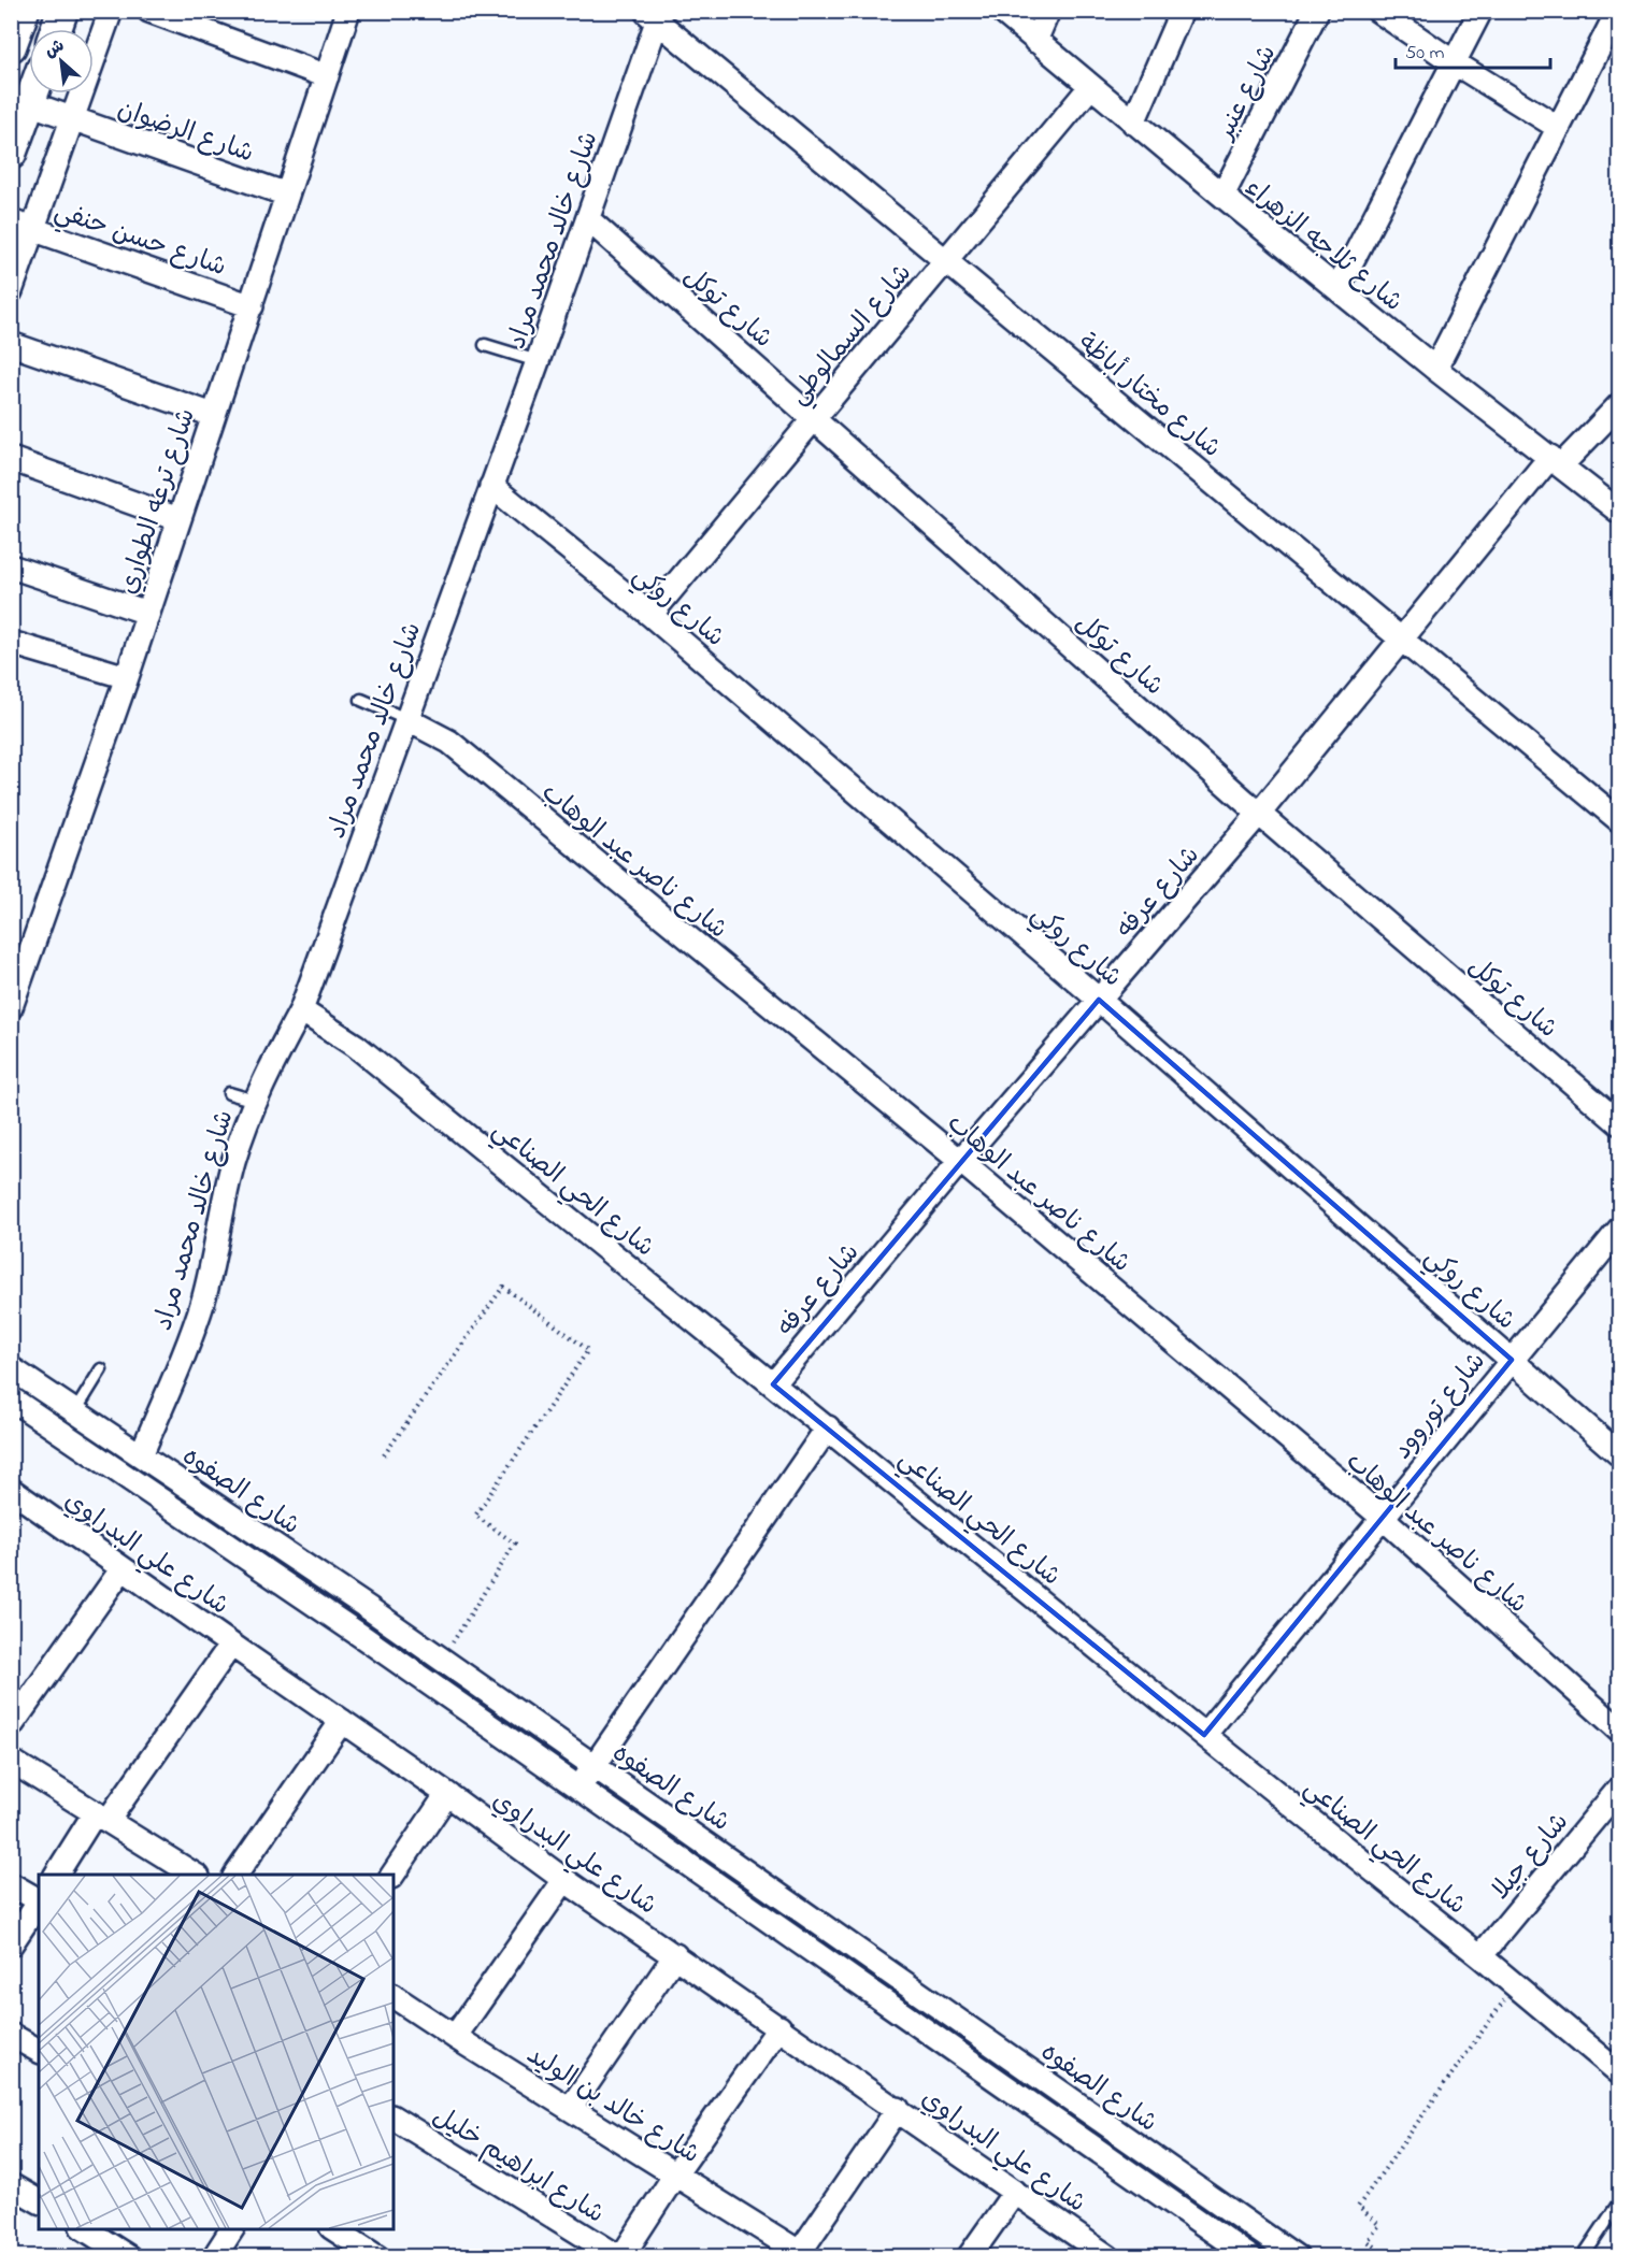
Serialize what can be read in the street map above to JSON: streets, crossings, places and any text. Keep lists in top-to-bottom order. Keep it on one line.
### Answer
{"streets":{"street":["شارع عنبر","شارع الرضوان","شارع حسن حنفي","شارع خالد محمد مراد","شارع ثلاجه الزهراء","شارع توكل","شارع السمالوطي","شارع مختار أباظة","شارع ترعه الطواري","شارع روكي","شارع ناصر عبد الوهاب","شارع عرفه","شارع الحي الصناعي","شارع توروود","شارع الصفوه","شارع علي البدراوي","شارع جيلا","شارع خالد بن الوليد","شارع ابراهيم خليل"]},"crossings":[["شارع عنبر","شارع ثلاجه الزهراء"],["شارع الرضوان","شارع ترعه الطواري"],["شارع حسن حنفي","شارع ترعه الطواري"],["شارع خالد محمد مراد","شارع توكل"],["شارع خالد محمد مراد","شارع مختار أباظة"],["شارع خالد محمد مراد","شارع روكي"],["شارع خالد محمد مراد","شارع ناصر عبد الوهاب"],["شارع خالد محمد مراد","شارع الحي الصناعي"],["شارع خالد محمد مراد","شارع الصفوه"],["شارع ثلاجه الزهراء","شارع السمالوطي"],["شارع ثلاجه الزهراء","شارع عرفه"],["شارع توكل","شارع السمالوطي"],["شارع توكل","شارع عرفه"],["شارع السمالوطي","شارع مختار أباظة"],["شارع السمالوطي","شارع روكي"],["شارع مختار أباظة","شارع عرفه"],["شارع روكي","شارع عرفه"],["شارع روكي","شارع توروود"],["شارع ناصر عبد الوهاب","شارع عرفه"],["شارع ناصر عبد الوهاب","شارع توروود"],["شارع عرفه","شارع الحي الصناعي"],["شارع الحي الصناعي","شارع توروود"],["شارع الحي الصناعي","شارع جيلا"]],"scale_bar":"50 m","north":"top left"}
